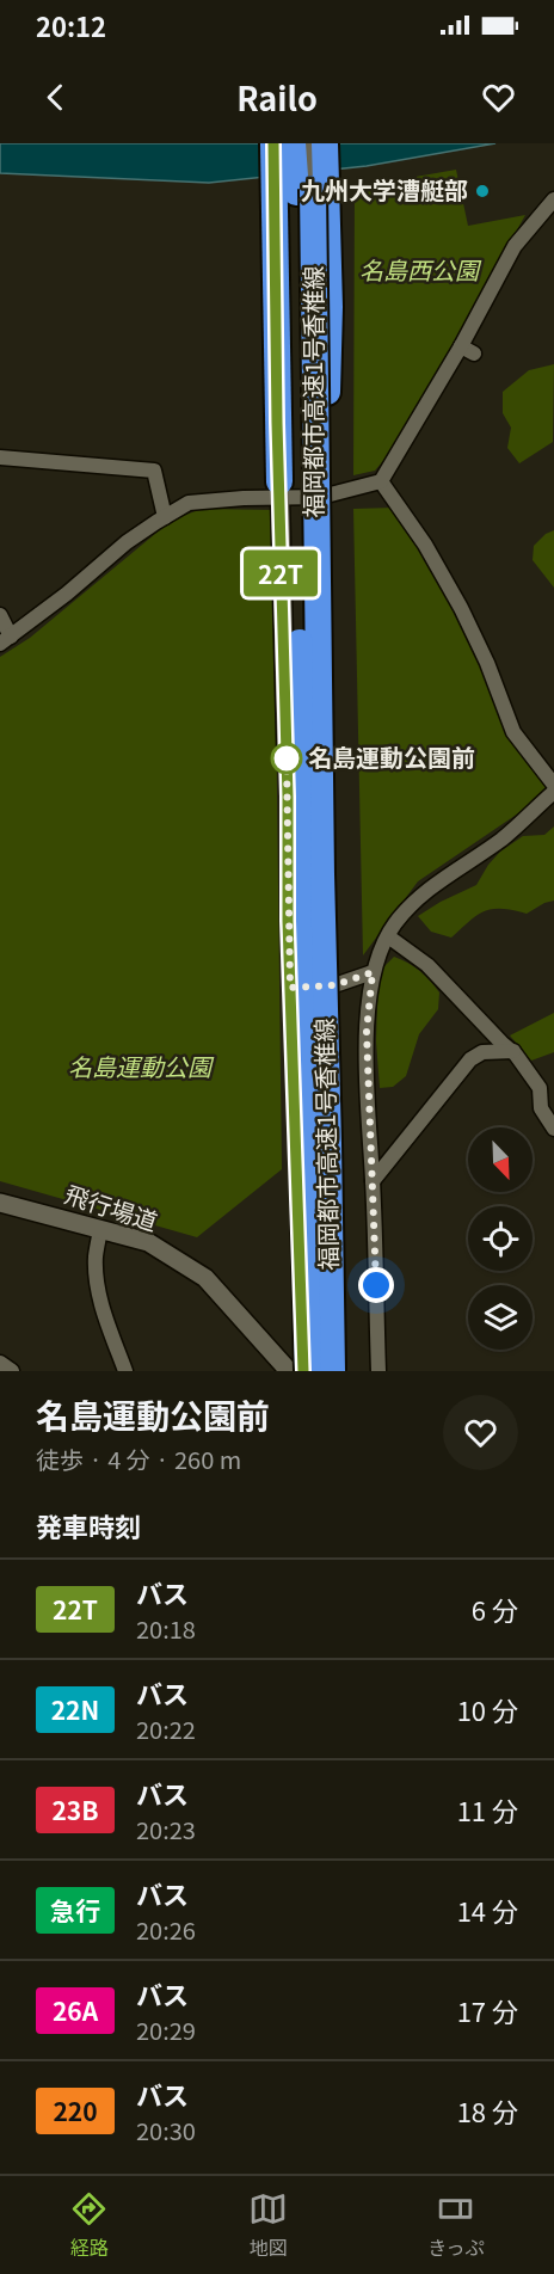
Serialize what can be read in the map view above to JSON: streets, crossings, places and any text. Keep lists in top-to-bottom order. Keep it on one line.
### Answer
{"streets":{"highway":["福岡都市高速1号香椎線"],"street":["飛行場道"]},"parks":["名島西公園","名島運動公園"],"places":["九州大学漕艇部","名島運動公園前"],"lines":["bus line 22T"],"north":"bottom right","page":{"status":"20:12","header":"Railo","on_map":"22T","heading":[["名島運動公園前","徒歩 · 4 分 · 260 m"],"発車時刻"],"list":[{"mark":"22T","name":"バス","note":"20:18","value":"6 分"},{"mark":"22N","name":"バス","note":"20:22","value":"10 分"},{"mark":"23B","name":"バス","note":"20:23","value":"11 分"},{"mark":"急行","name":"バス","note":"20:26","value":"14 分"},{"mark":"26A","name":"バス","note":"20:29","value":"17 分"},{"mark":"220","name":"バス","note":"20:30","value":"18 分"}],"tabs":["経路","地図","きっぷ"]}}
